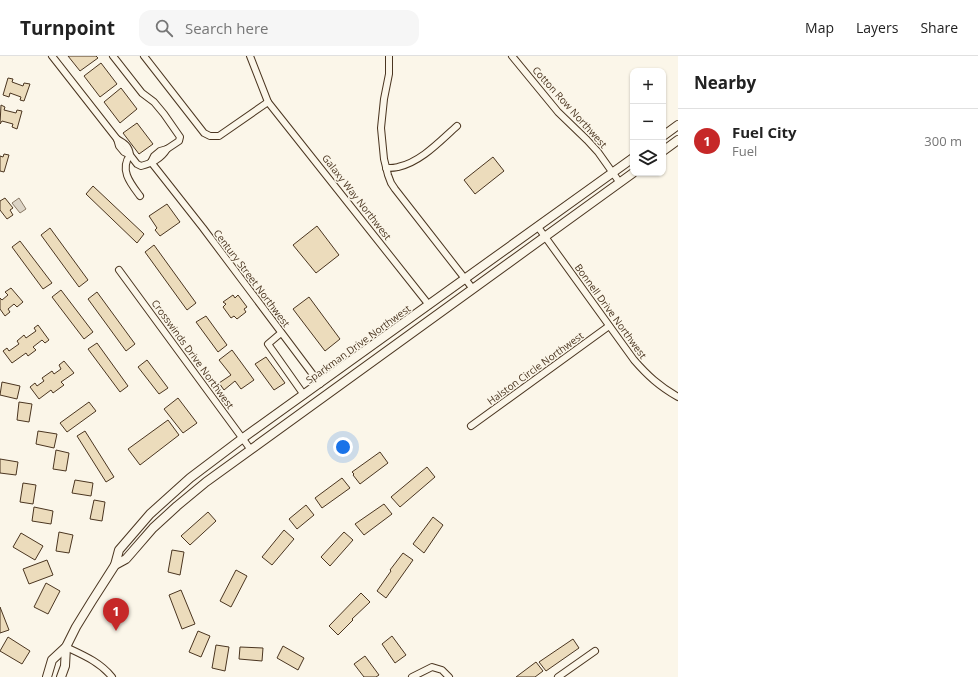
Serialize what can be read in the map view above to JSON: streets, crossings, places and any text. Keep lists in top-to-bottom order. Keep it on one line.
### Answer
{"streets":{"main road":["Sparkman Drive Northwest"],"street":["Cotton Row Northwest","Galaxy Way Northwest","Century Street Northwest","Bonnell Drive Northwest","Crosswinds Drive Northwest","Halston Circle Northwest"]},"crossings":[["Cotton Row Northwest","Sparkman Drive Northwest"],["Galaxy Way Northwest","Sparkman Drive Northwest"],["Century Street Northwest","Sparkman Drive Northwest"],["Bonnell Drive Northwest","Sparkman Drive Northwest"],["Bonnell Drive Northwest","Halston Circle Northwest"],["Sparkman Drive Northwest","Crosswinds Drive Northwest"]],"page":{"header":"Turnpoint","search":"Search here","nav":["Map","Layers","Share"],"heading":"Nearby","map_buttons":["+","−"],"list":[{"mark":"1","name":"Fuel City","note":"Fuel","value":"300 m"}],"pins":"1"}}
